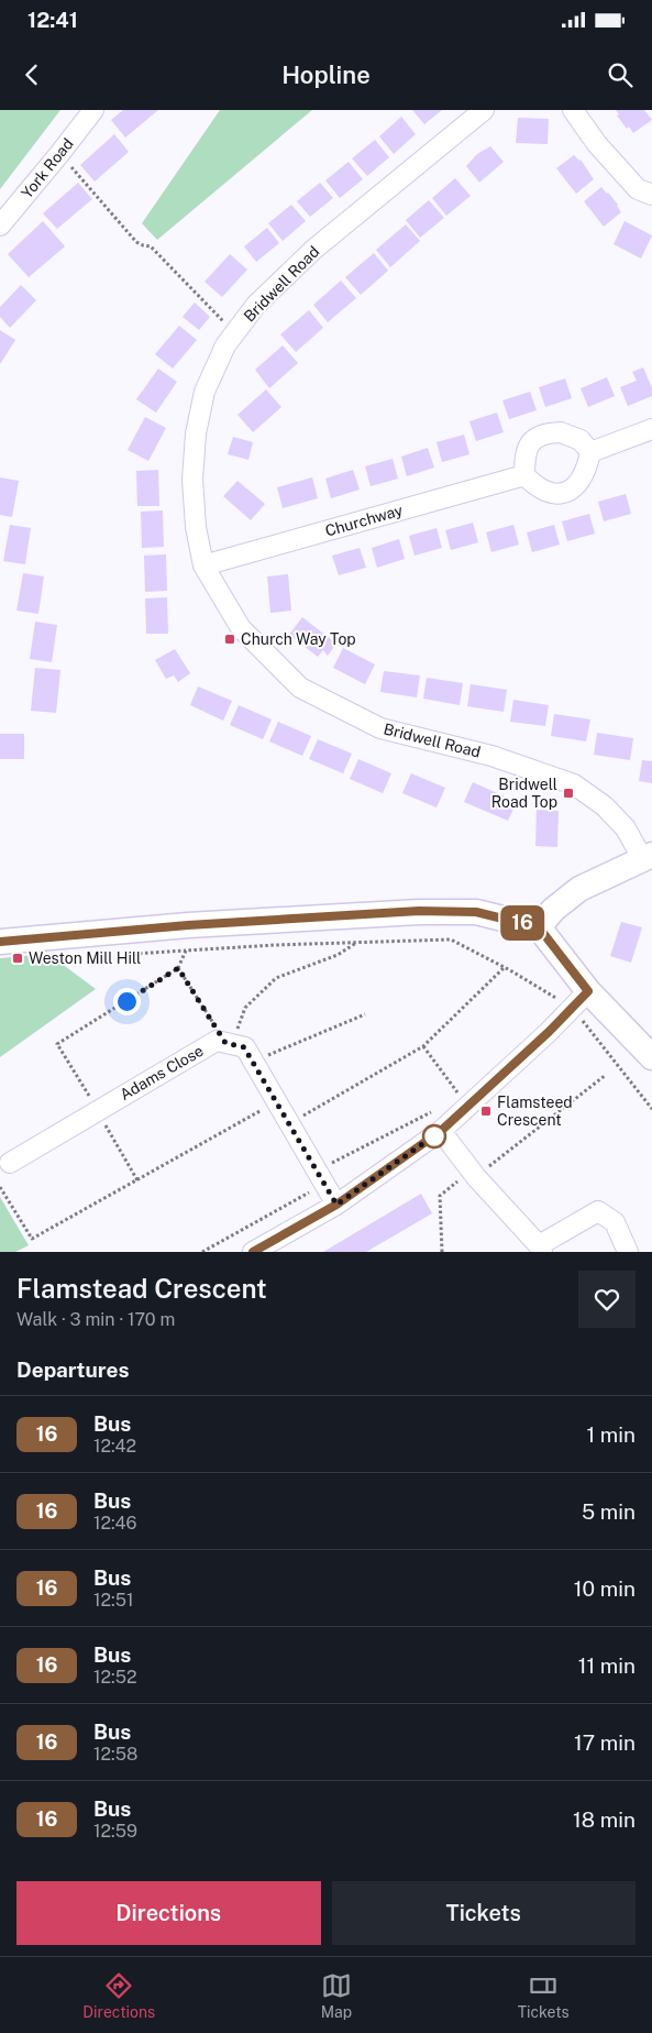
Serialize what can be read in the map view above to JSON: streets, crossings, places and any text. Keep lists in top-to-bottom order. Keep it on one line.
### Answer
{"streets":{"street":["York Road","Bridwell Road","Churchway","Adams Close"]},"crossings":[["Bridwell Road","Churchway"]],"places":{"transit":["Church Way Top","Bridwell Road Top","Weston Mill Hill","Flamsteed Crescent"]},"lines":["bus line 16"],"page":{"status":"12:41","header":"Hopline","on_map":"16","heading":[["Flamstead Crescent","Walk · 3 min · 170 m"],"Departures"],"list":[{"mark":"16","name":"Bus","note":"12:42","value":"1 min"},{"mark":"16","name":"Bus","note":"12:46","value":"5 min"},{"mark":"16","name":"Bus","note":"12:51","value":"10 min"},{"mark":"16","name":"Bus","note":"12:52","value":"11 min"},{"mark":"16","name":"Bus","note":"12:58","value":"17 min"},{"mark":"16","name":"Bus","note":"12:59","value":"18 min"}],"buttons":["Directions","Tickets"],"tabs":["Directions","Map","Tickets"]}}
